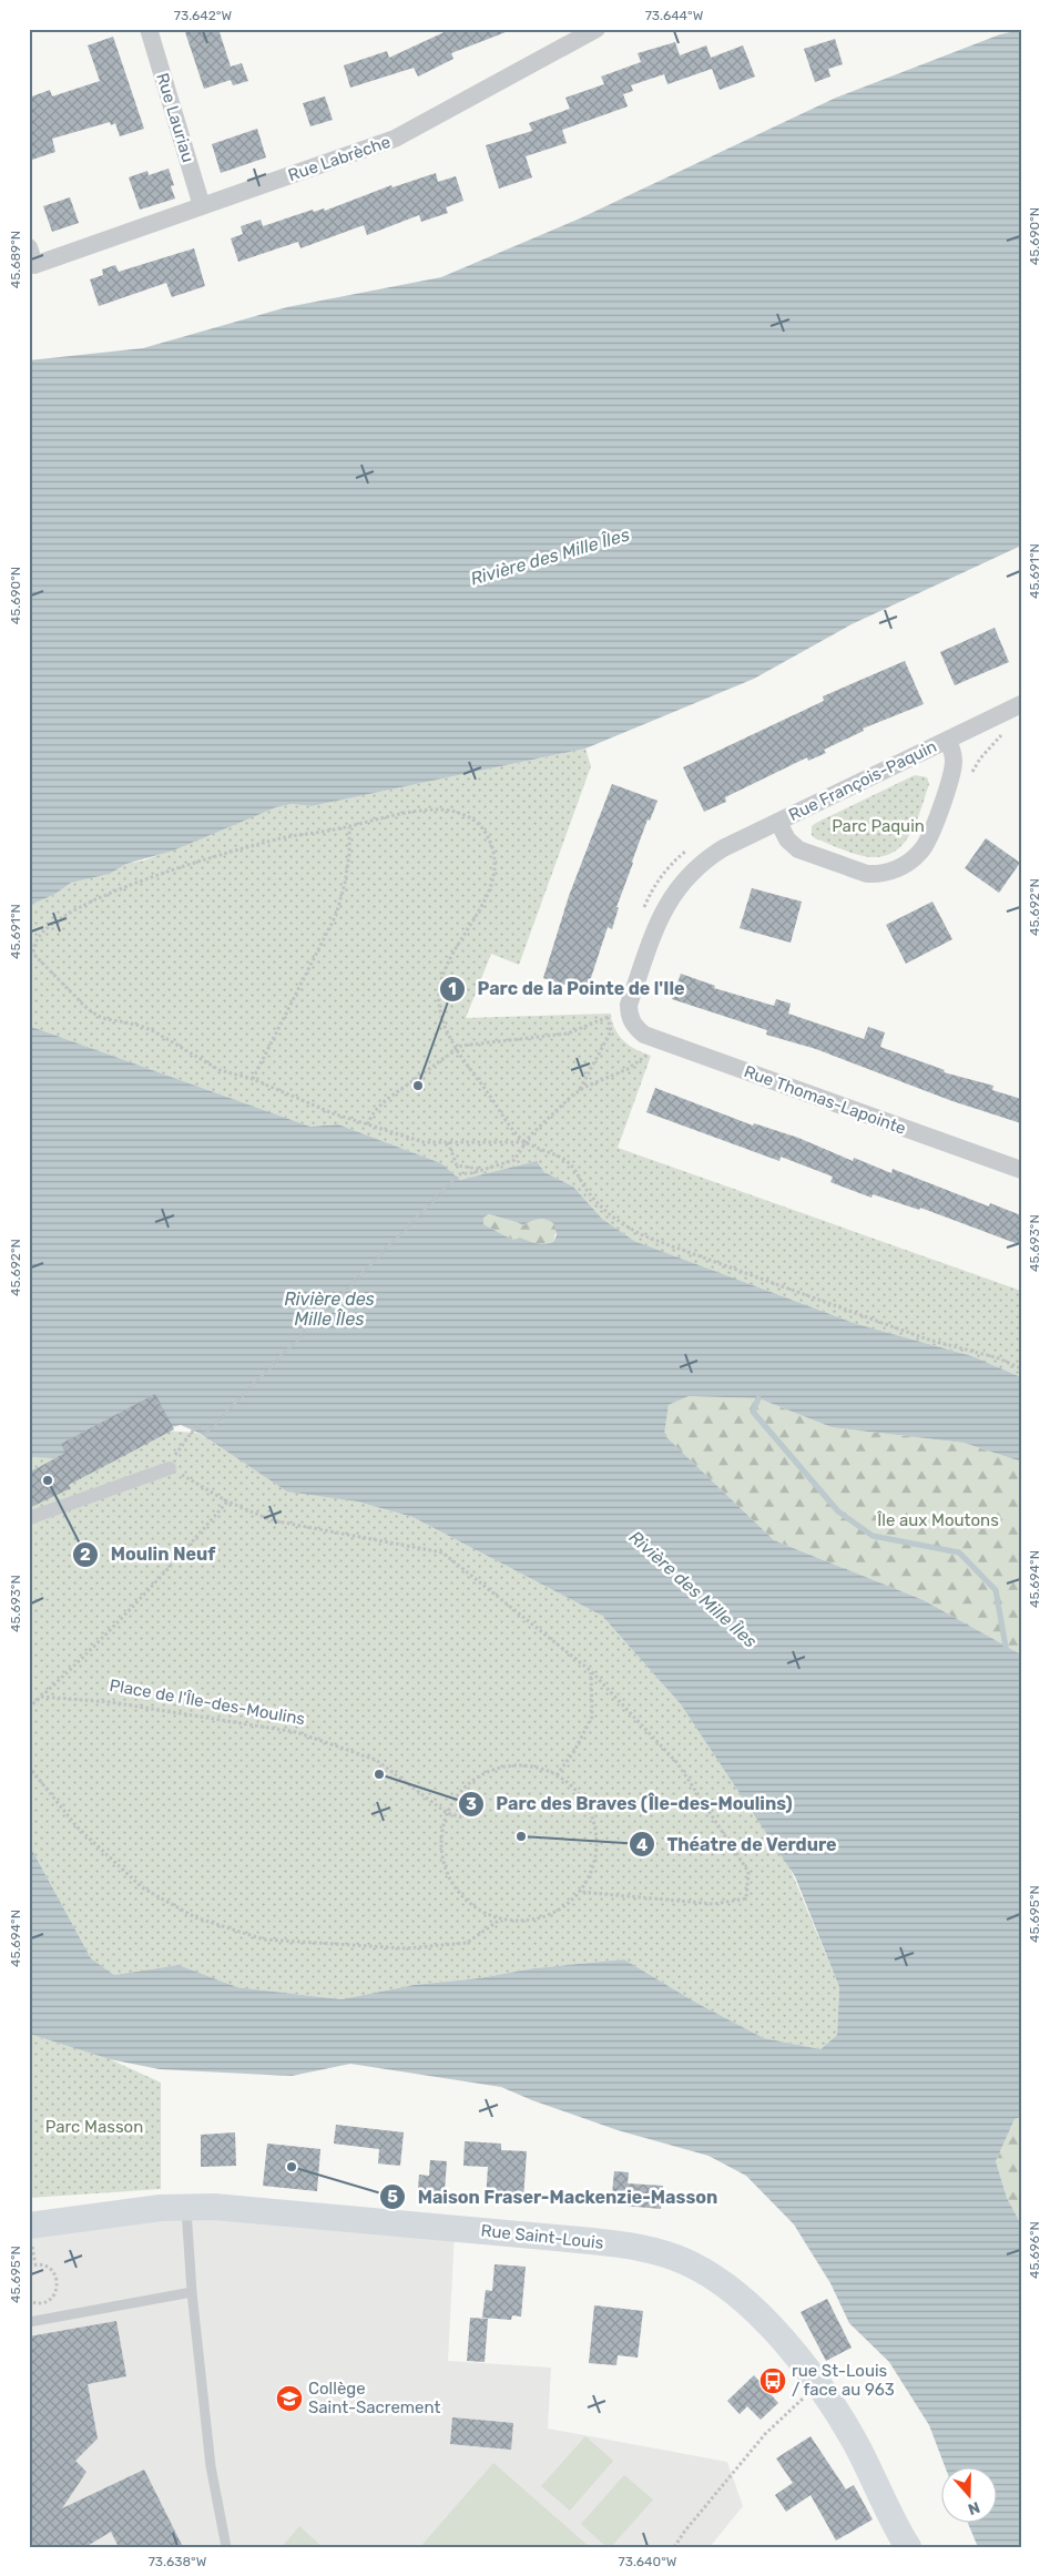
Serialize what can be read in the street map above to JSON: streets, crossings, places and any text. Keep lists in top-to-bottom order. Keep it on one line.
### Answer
{"streets":{"main road":["Rue Saint-Louis"],"street":["Rue Lauriau","Rue Labrèche","Rue François-Paquin","Rue Thomas-Lapointe"],"path":["Place de l'Île-des-Moulins"]},"crossings":[["Rue Lauriau","Rue Labrèche"],["Rue François-Paquin","Rue Thomas-Lapointe"]],"water":["Rivière des Mille Îles"],"parks":["Parc Paquin","Île aux Moutons","Parc Masson"],"places":{"other":["Parc de la Pointe de l'Ile","Moulin Neuf","Parc des Braves (Île-des-Moulins)","Théatre de Verdure","Maison Fraser-Mackenzie-Masson"],"bus stop":["rue St-Louis / face au 963"],"school or university":["Collège Saint-Sacrement"]},"north":"bottom","coordinates":["73.642°W","73.644°W","45.690°N","45.689°N","45.691°N","45.692°N","45.693°N","45.694°N","45.695°N","45.696°N","73.638°W","73.640°W"]}
